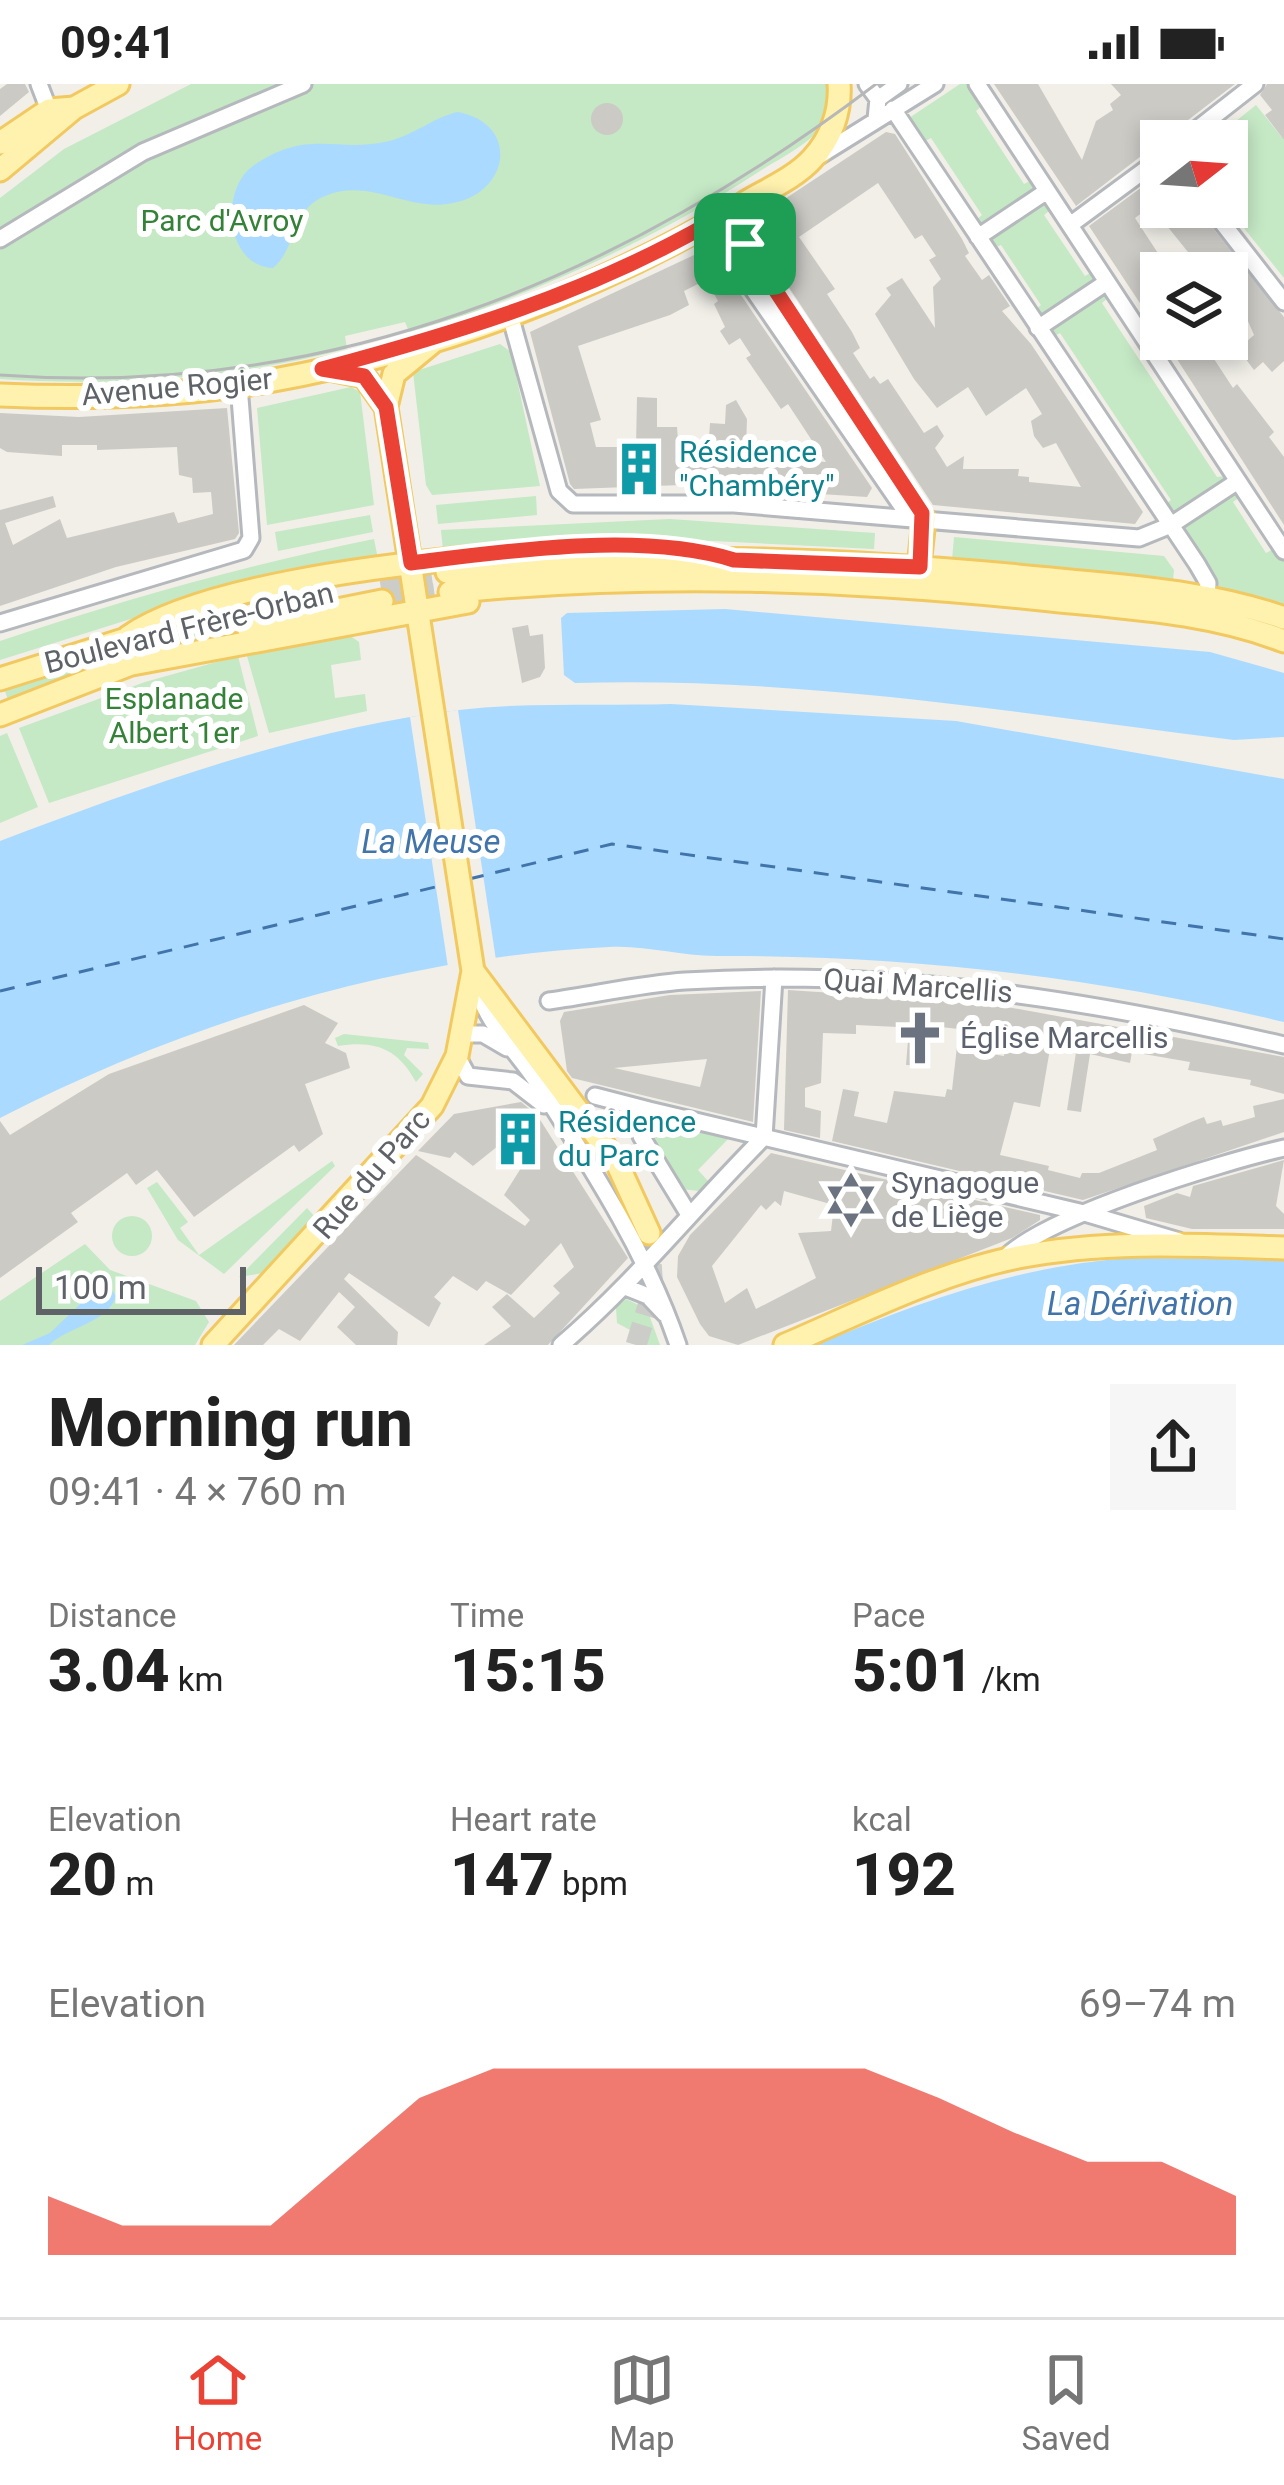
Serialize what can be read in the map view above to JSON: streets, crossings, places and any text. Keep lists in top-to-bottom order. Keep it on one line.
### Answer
{"streets":{"main road":["Avenue Rogier","Boulevard Frère-Orban","Rue du Parc"],"street":["Quai Marcellis"]},"crossings":[["Avenue Rogier","Boulevard Frère-Orban"]],"water":["La Meuse","La Dérivation"],"parks":["Parc d'Avroy","Esplanade Albert 1er"],"places":{"building":["Résidence \"Chambéry\"","Résidence du Parc"],"church":["Église Marcellis"],"synagogue":["Synagogue de Liège"]},"scale_bar":"100 m","north":"right","page":{"status":"09:41","scale":"100 m","heading":["Morning run","09:41 · 4 × 760 m"],"stats":[["Distance","3.04 km"],["Time","15:15"],["Pace","5:01 /km"],["Elevation","20 m"],["Heart rate","147 bpm"],["kcal","192"]],"chart":["Elevation","69–74 m"],"tabs":["Home","Map","Saved"]}}
